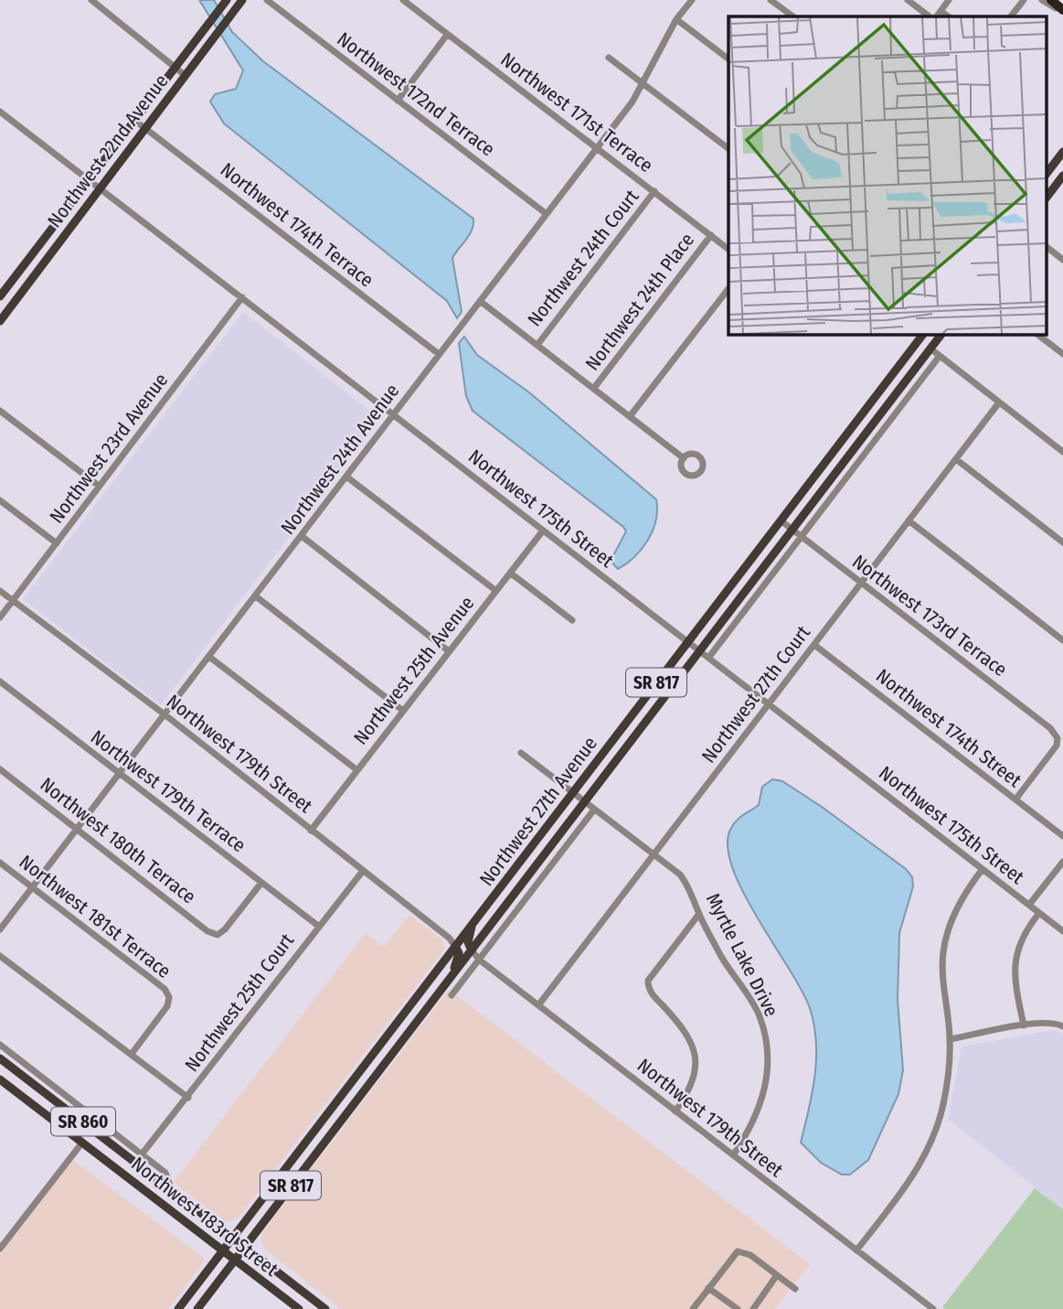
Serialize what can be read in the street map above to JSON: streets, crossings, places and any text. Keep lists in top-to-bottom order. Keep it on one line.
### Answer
{"streets":{"main road":["Northwest 22nd Avenue","SR 817","Northwest 27th Avenue","SR 860","Northwest 183rd Street"],"street":["Northwest 172nd Terrace","Northwest 171st Terrace","Northwest 174th Terrace","Northwest 24th Court","Northwest 24th Place","Northwest 23rd Avenue","Northwest 24th Avenue","Northwest 175th Street","Northwest 173rd Terrace","Northwest 25th Avenue","Northwest 27th Court","Northwest 174th Street","Northwest 179th Street","Northwest 179th Terrace","Northwest 180th Terrace","Northwest 181st Terrace","Myrtle Lake Drive","Northwest 25th Court"]},"crossings":[["Northwest 172nd Terrace","Northwest 24th Avenue"],["Northwest 171st Terrace","Northwest 24th Court"],["Northwest 171st Terrace","Northwest 24th Place"],["Northwest 171st Terrace","Northwest 24th Avenue"],["Northwest 22nd Avenue","Northwest 174th Terrace"],["Northwest 22nd Avenue","Northwest 175th Street"],["Northwest 174th Terrace","Northwest 24th Avenue"],["Northwest 23rd Avenue","Northwest 175th Street"],["Northwest 23rd Avenue","Northwest 179th Street"],["Northwest 24th Avenue","Northwest 175th Street"],["Northwest 24th Avenue","Northwest 179th Street"],["Northwest 24th Avenue","Northwest 179th Terrace"],["Northwest 24th Avenue","Northwest 180th Terrace"],["Northwest 24th Avenue","Northwest 181st Terrace"],["Northwest 175th Street","Northwest 25th Avenue"],["Northwest 175th Street","Northwest 27th Court"],["Northwest 175th Street","Northwest 27th Avenue"],["Northwest 173rd Terrace","Northwest 27th Court"],["Northwest 173rd Terrace","Northwest 174th Street"],["Northwest 173rd Terrace","Northwest 27th Avenue"],["Northwest 25th Avenue","Northwest 179th Street"],["Northwest 27th Court","Northwest 174th Street"],["Northwest 27th Court","Northwest 179th Street"],["Northwest 27th Court","Myrtle Lake Drive"],["Northwest 179th Street","Northwest 27th Avenue"],["Northwest 179th Street","Myrtle Lake Drive"],["Northwest 179th Street","Northwest 25th Court"],["Northwest 179th Terrace","Northwest 180th Terrace"],["Northwest 179th Terrace","Northwest 25th Court"],["Northwest 27th Avenue","Myrtle Lake Drive"],["Northwest 27th Avenue","Northwest 183rd Street"],["Northwest 25th Court","Northwest 183rd Street"]]}
